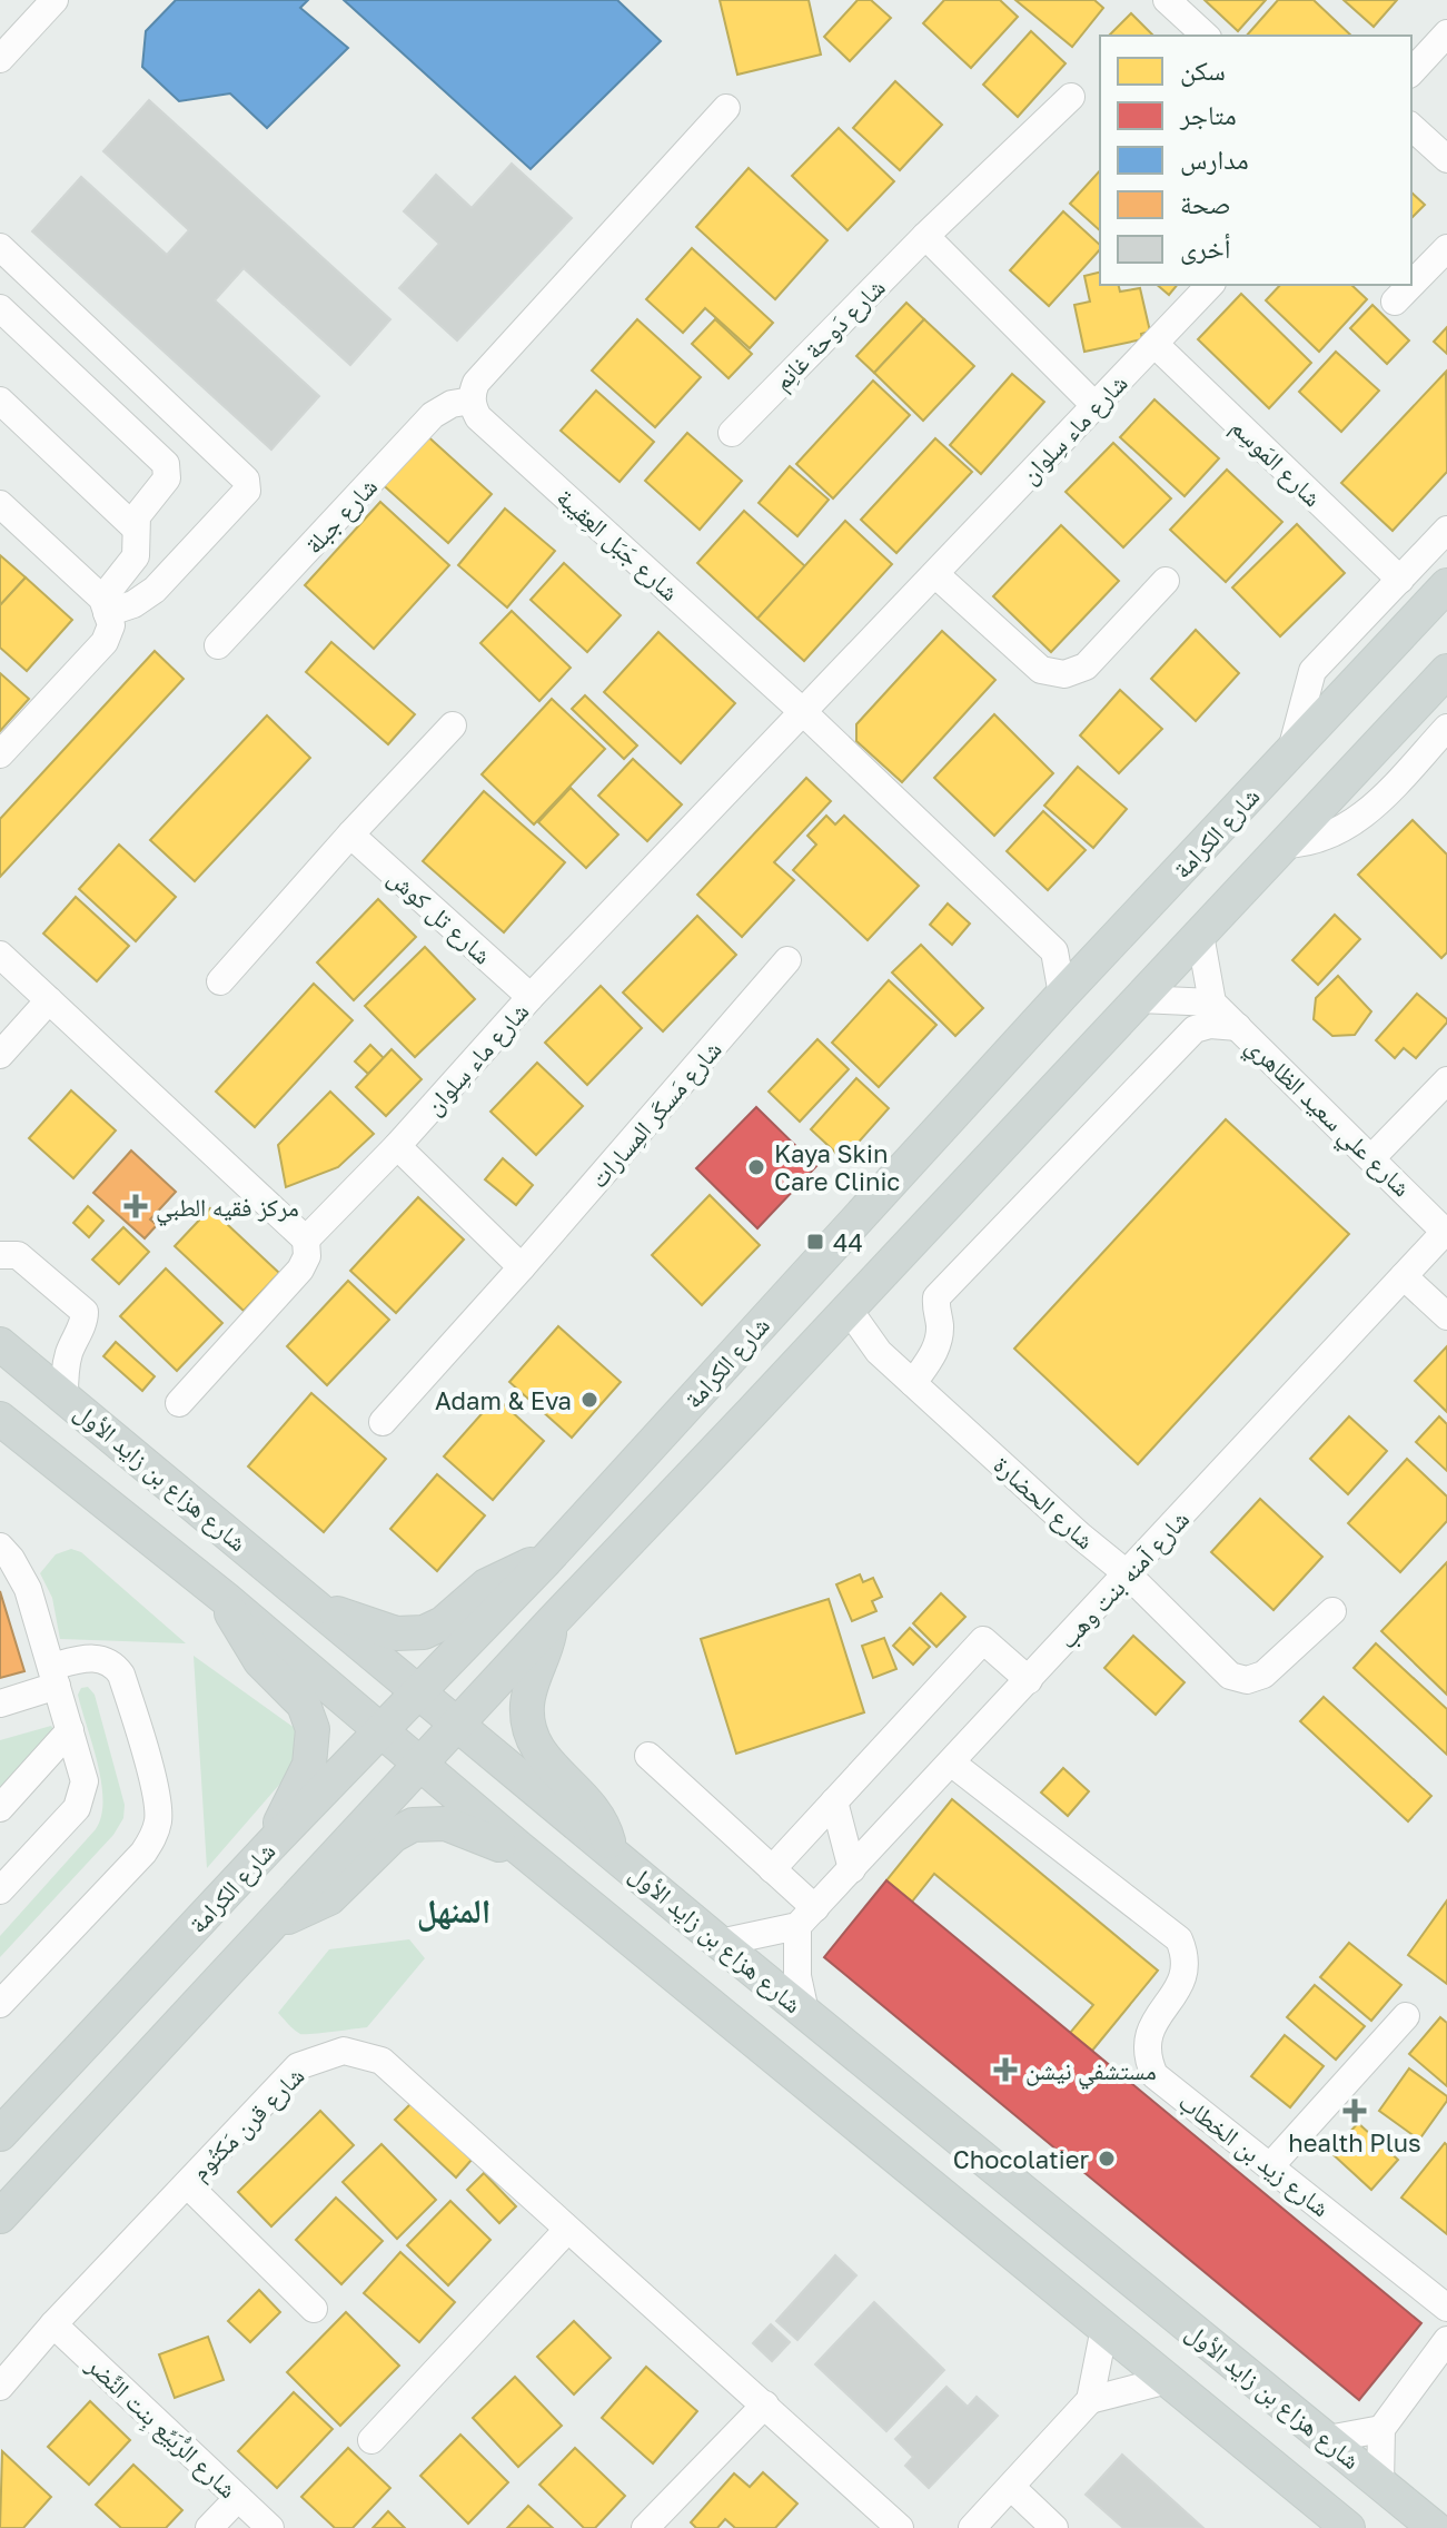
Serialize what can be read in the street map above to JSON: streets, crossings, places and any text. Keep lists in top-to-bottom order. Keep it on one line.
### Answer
{"streets":{"main road":["شارع الكرامة","شارع هزاع بن زايد الأول"],"street":["شارع دَوحة غانِم","شارع ماء سِلوان","شارع المَوسِم","شارع جبلة","شارع جَبَل العِقيبة","شارع تل كوش","شارع مَسكَر المِسارات","شارع علي سعيد الظاهري","شارع الحضارة","شارع آمنه بنت وهب","شارع قرن مَكتُوم","شارع زيد بن الخطاب","شارع الرُّبَيِّع بِنت النَّضر"]},"crossings":[["شارع ماء سِلوان","شارع المَوسِم"],["شارع ماء سِلوان","شارع جَبَل العِقيبة"],["شارع ماء سِلوان","شارع تل كوش"],["شارع جبلة","شارع جَبَل العِقيبة"],["شارع الكرامة","شارع هزاع بن زايد الأول"],["شارع علي سعيد الظاهري","شارع آمنه بنت وهب"],["شارع الحضارة","شارع آمنه بنت وهب"],["شارع آمنه بنت وهب","شارع زيد بن الخطاب"],["شارع قرن مَكتُوم","شارع الرُّبَيِّع بِنت النَّضر"]],"districts":["المنهل"],"places":{"other":["Kaya Skin Care Clinic","Adam & Eva","Chocolatier"],"health":["مركز فقيه الطبي","مستشفي نيشن","health Plus"],"transit":["44"]},"legend":["سكن","متاجر","مدارس","صحة","أخرى"]}
